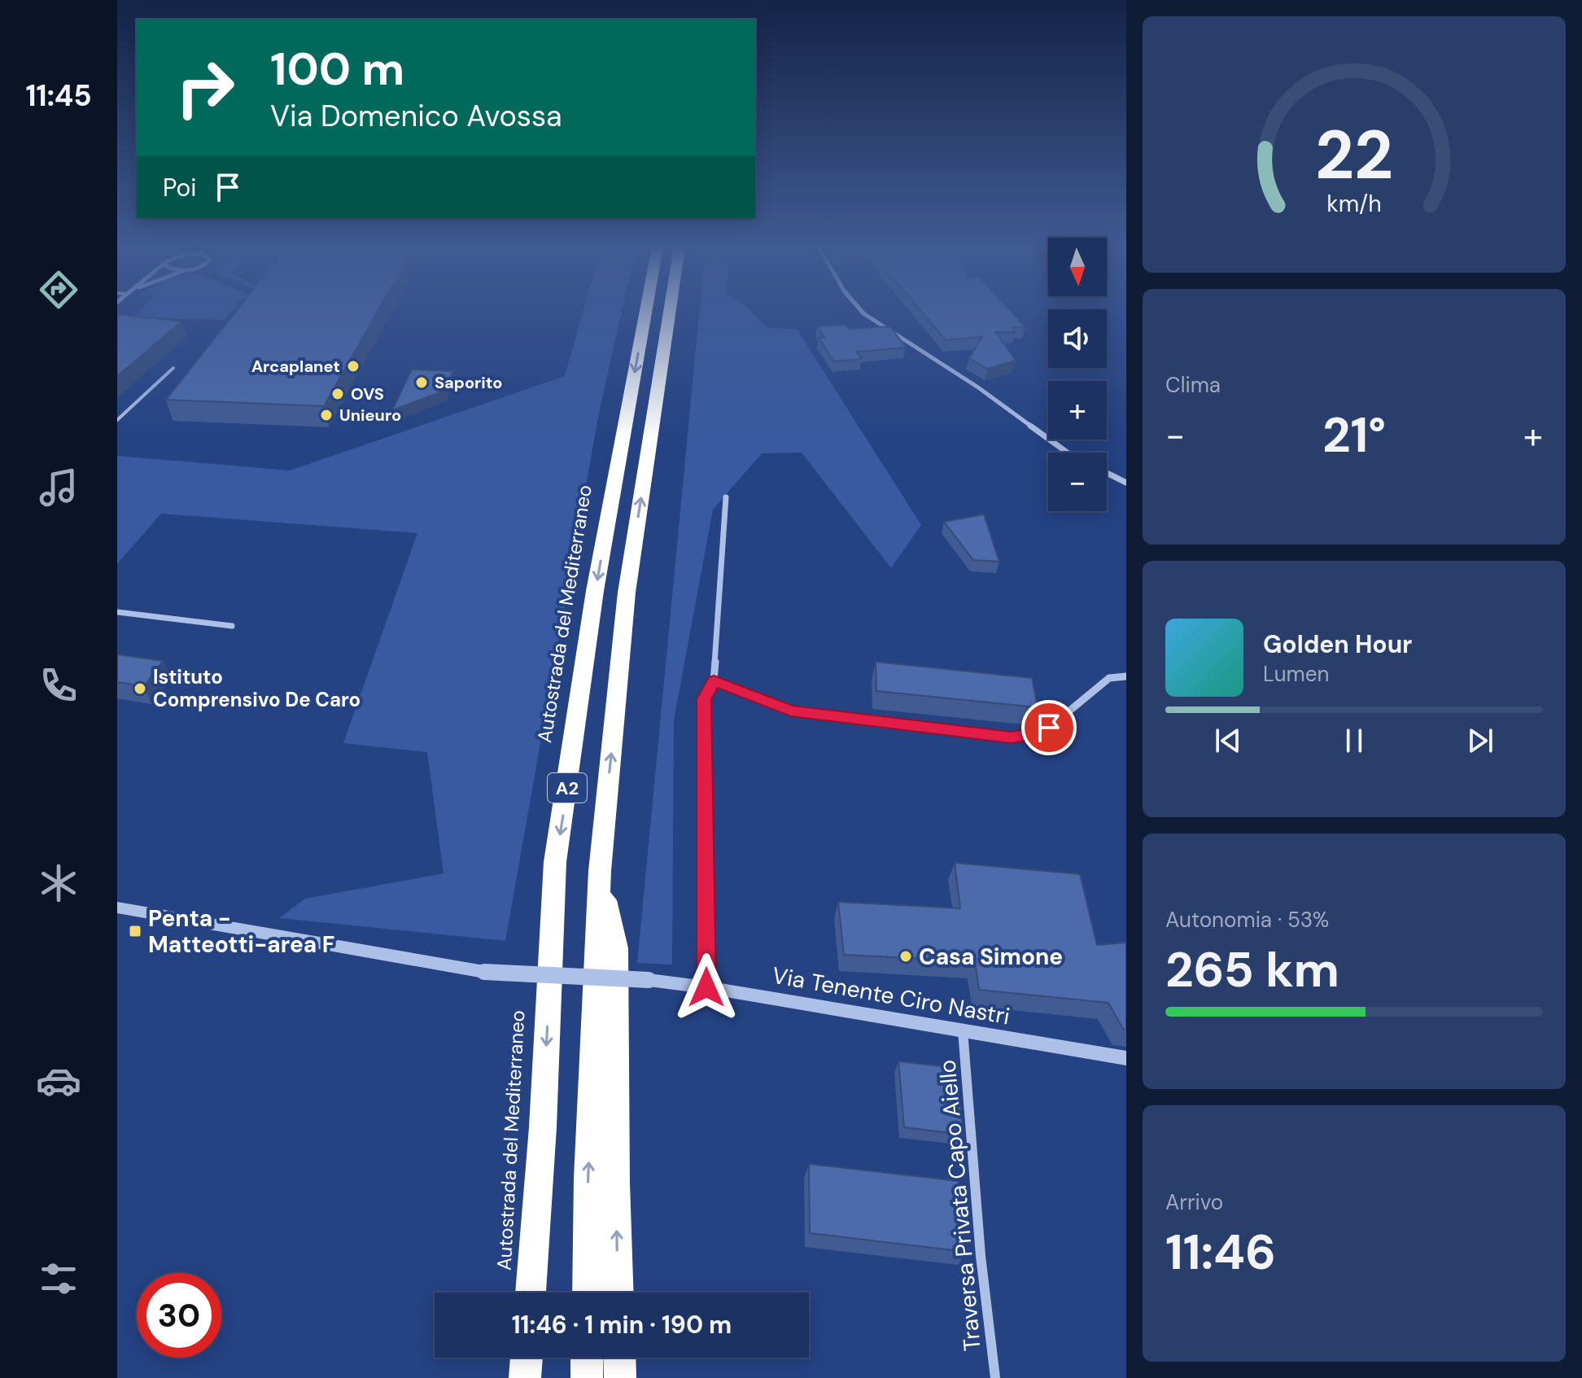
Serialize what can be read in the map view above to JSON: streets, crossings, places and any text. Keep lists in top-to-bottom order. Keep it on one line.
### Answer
{"streets":{"highway":["Autostrada del Mediterraneo","A2"],"street":["Via Tenente Ciro Nastri","Traversa Privata Capo Aiello"]},"crossings":[["Via Tenente Ciro Nastri","Traversa Privata Capo Aiello"]],"places":{"other":["Arcaplanet","Saporito","OVS","Unieuro","Istituto Comprensivo De Caro","Casa Simone"],"transit":["Penta - Matteotti-area F"]},"north":"bottom","page":{"tabs":"11:45","turn":["100 m","Via Domenico Avossa"],"then":"Poi","map_buttons":["+","−"],"tile":["Clima",["Autonomia · 53%","265 km"],["Arrivo","11:46"]],"heat":["−","21°","+"],"song":["Golden Hour","Lumen"],"limit":"30","trip":"11:46 · 1 min · 190 m","gauge":["22","km/h"]}}
